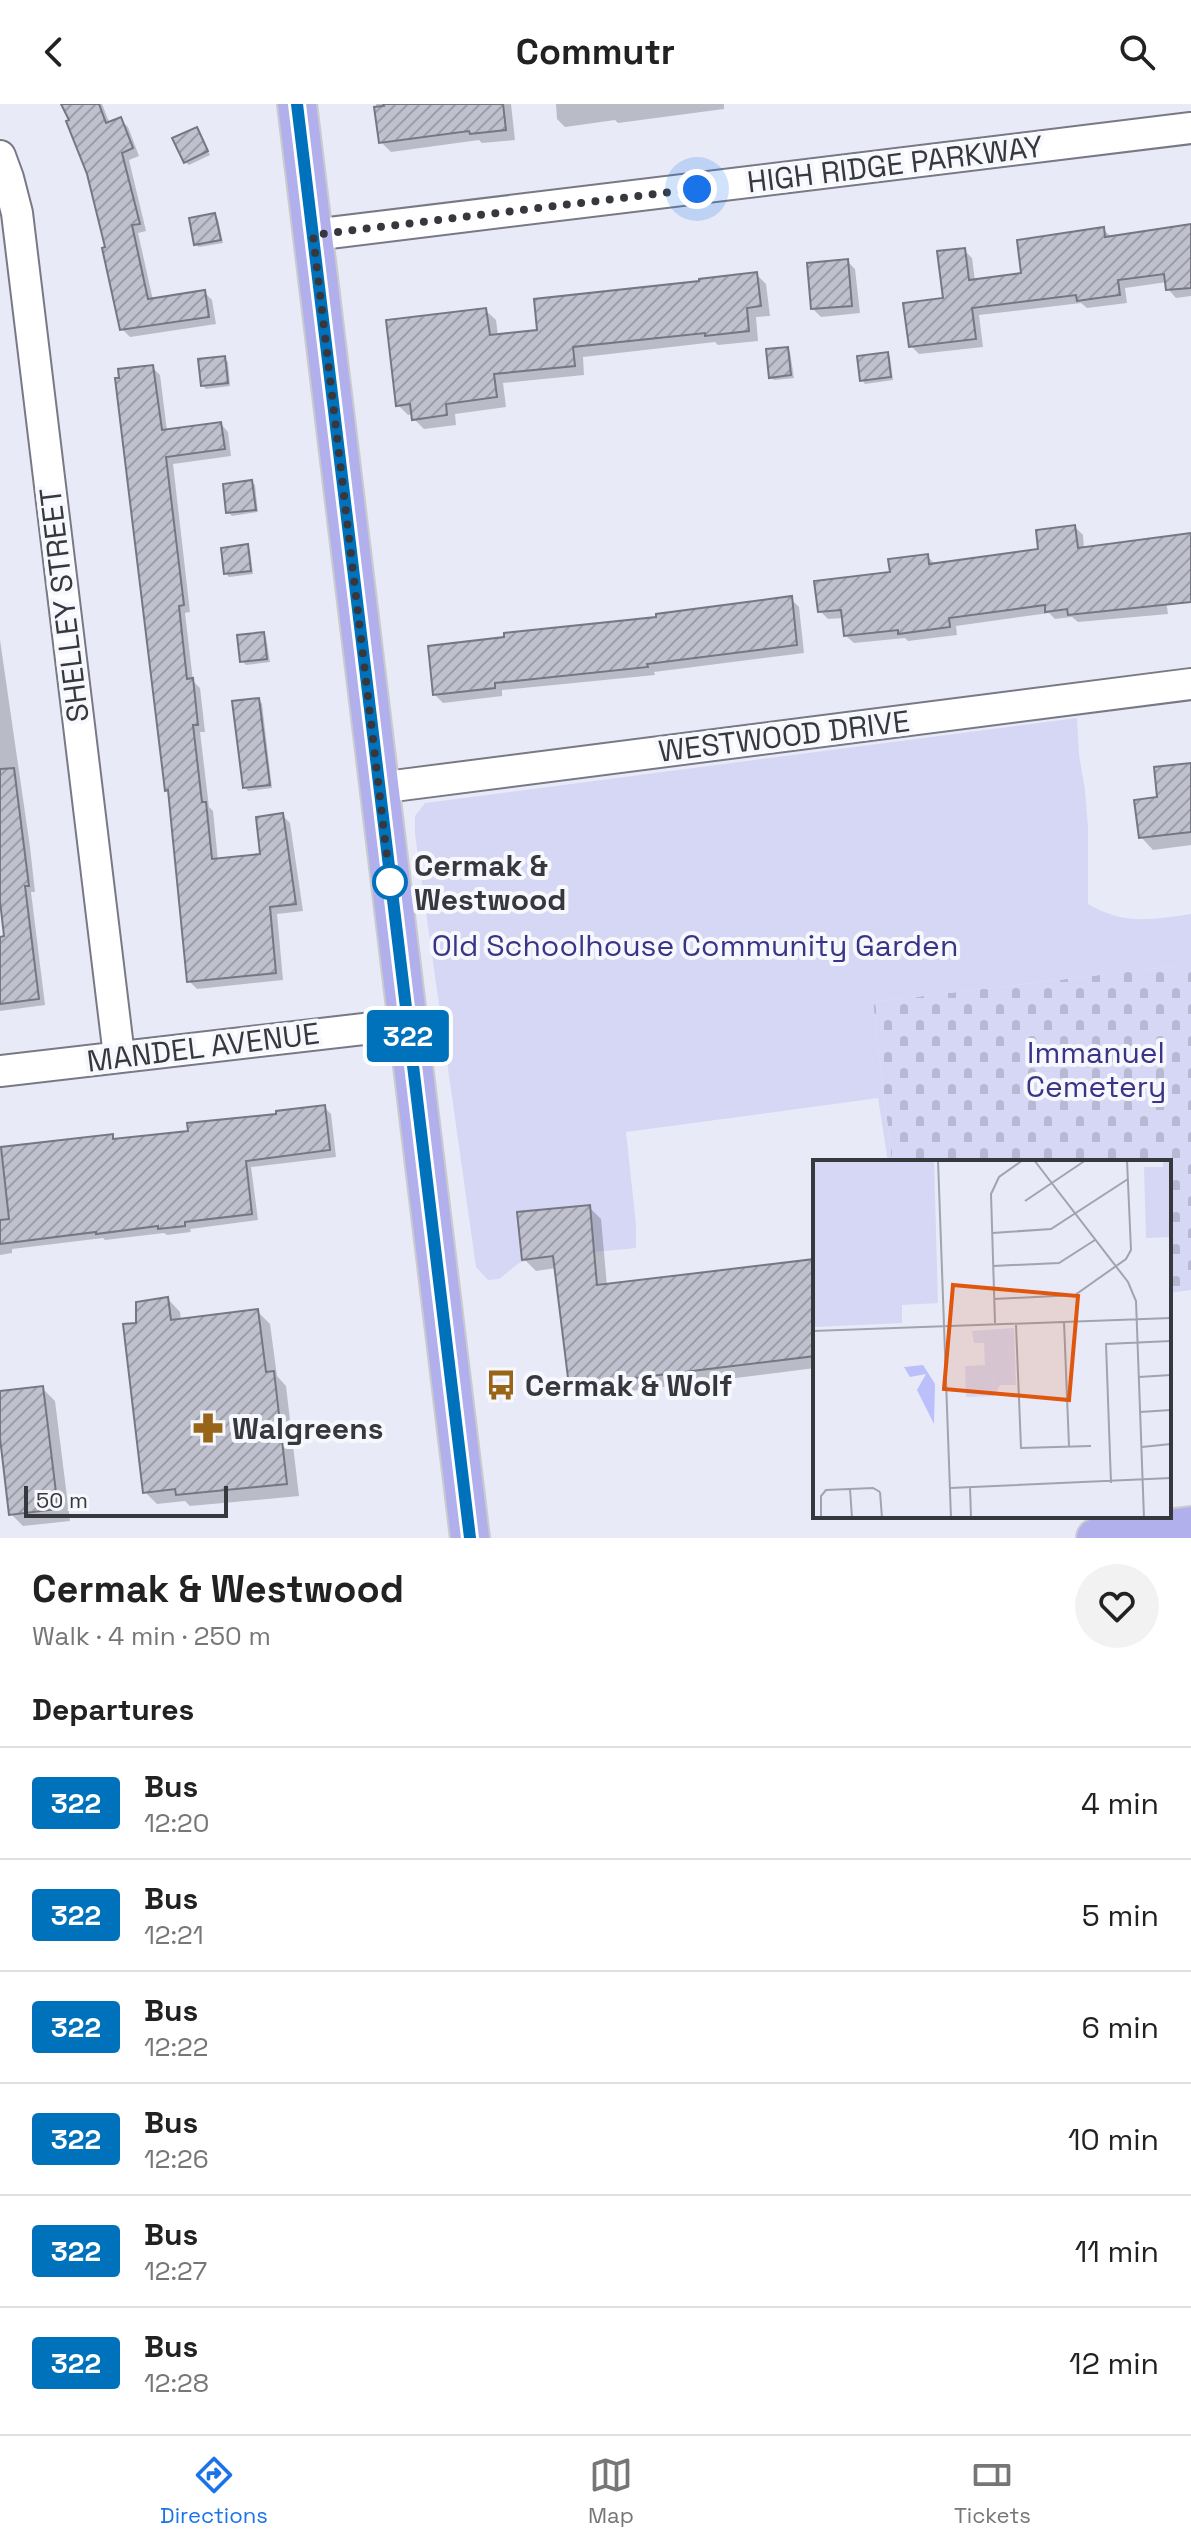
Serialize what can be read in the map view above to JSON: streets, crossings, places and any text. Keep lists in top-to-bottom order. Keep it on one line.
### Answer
{"streets":{"street":["HIGH RIDGE PARKWAY","SHELLEY STREET","WESTWOOD DRIVE","MANDEL AVENUE"]},"crossings":[["SHELLEY STREET","MANDEL AVENUE"]],"parks":["Old Schoolhouse Community Garden","Immanuel Cemetery"],"places":{"other":["Cermak & Westwood"],"bus stop":["Cermak & Wolf"],"pharmacy":["Walgreens"]},"lines":["bus line 322"],"scale_bar":"50 m","page":{"header":"Commutr","on_map":"322","scale":"50 m","heading":[["Cermak & Westwood","Walk · 4 min · 250 m"],"Departures"],"list":[{"mark":"322","name":"Bus","note":"12:20","value":"4 min"},{"mark":"322","name":"Bus","note":"12:21","value":"5 min"},{"mark":"322","name":"Bus","note":"12:22","value":"6 min"},{"mark":"322","name":"Bus","note":"12:26","value":"10 min"},{"mark":"322","name":"Bus","note":"12:27","value":"11 min"},{"mark":"322","name":"Bus","note":"12:28","value":"12 min"}],"tabs":["Directions","Map","Tickets"]}}
